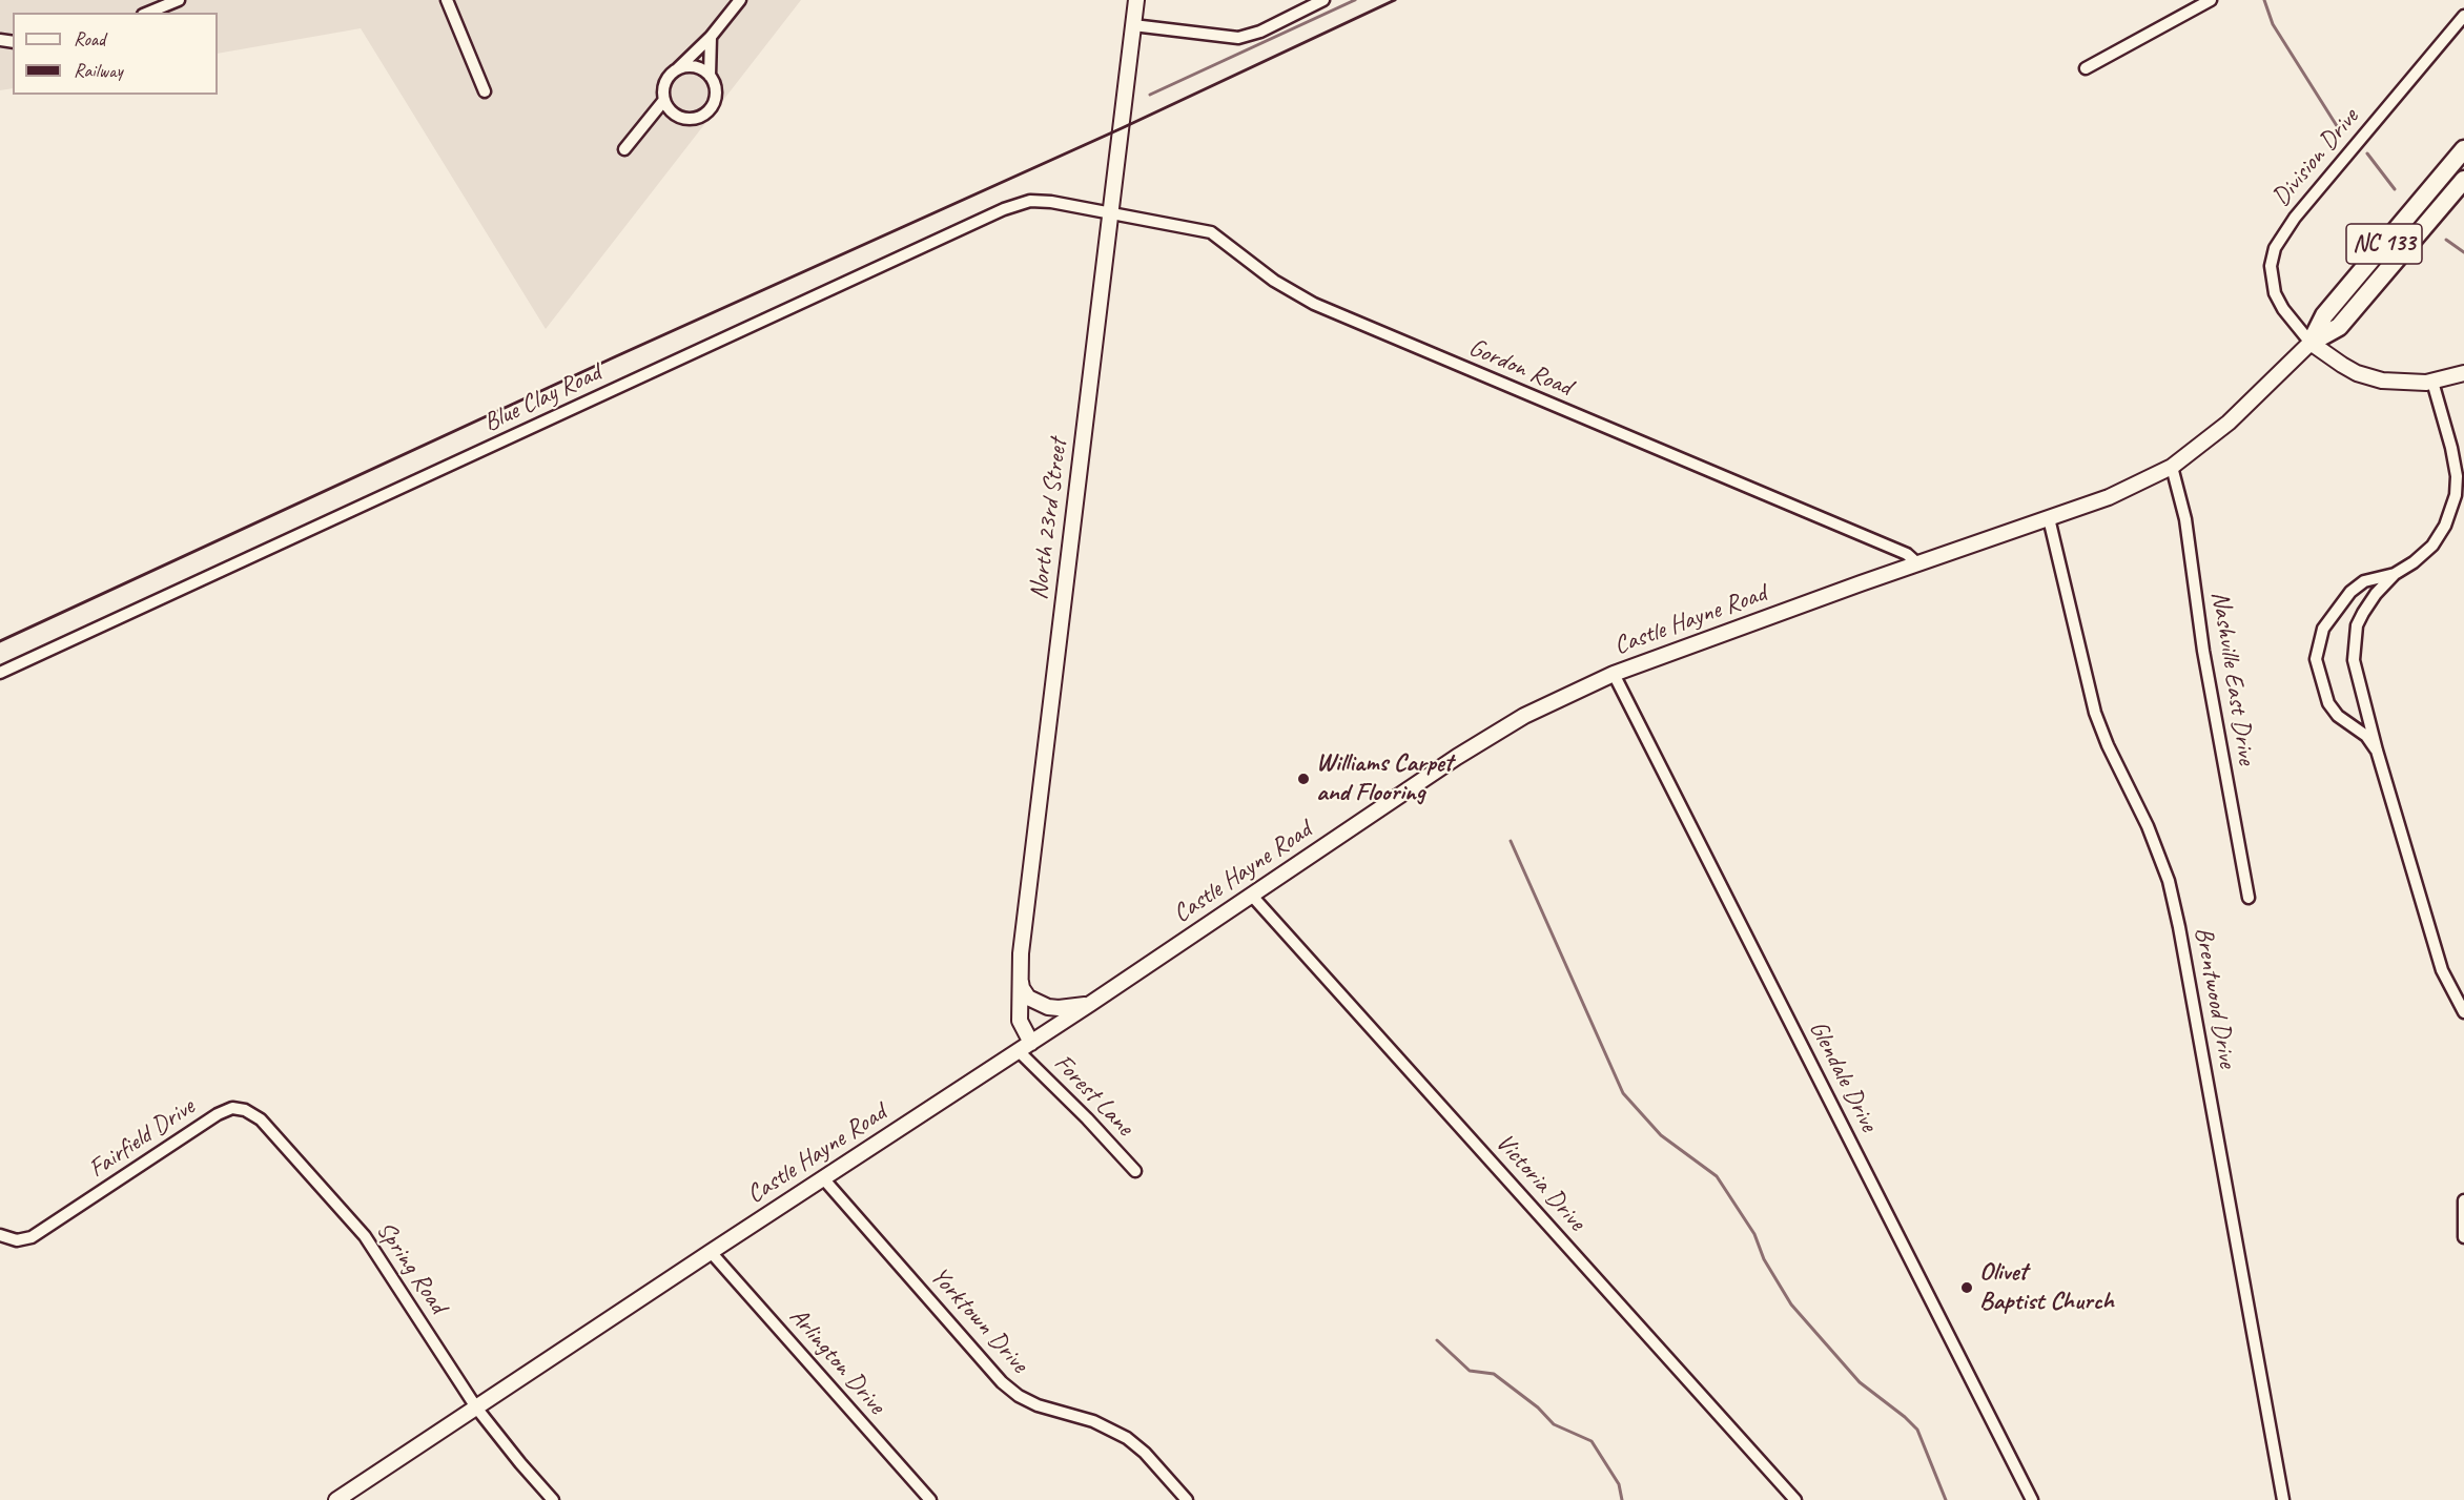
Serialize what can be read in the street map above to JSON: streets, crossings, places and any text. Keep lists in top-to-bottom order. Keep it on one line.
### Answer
{"streets":{"highway":["NC 133"],"main road":["North 23rd Street","Castle Hayne Road"],"street":["Division Drive","Gordon Road","Blue Clay Road","Nashville East Drive","Brentwood Drive","Glendale Drive","Forest Lane","Fairfield Drive","Victoria Drive","Spring Road","Yorktown Drive","Arlington Drive"]},"crossings":[["Division Drive","NC 133"],["Division Drive","Castle Hayne Road"],["NC 133","Castle Hayne Road"],["Gordon Road","Blue Clay Road"],["Gordon Road","North 23rd Street"],["Gordon Road","Castle Hayne Road"],["Blue Clay Road","North 23rd Street"],["North 23rd Street","Castle Hayne Road"],["North 23rd Street","Forest Lane"],["Castle Hayne Road","Nashville East Drive"],["Castle Hayne Road","Brentwood Drive"],["Castle Hayne Road","Glendale Drive"],["Castle Hayne Road","Forest Lane"],["Castle Hayne Road","Victoria Drive"],["Castle Hayne Road","Spring Road"],["Castle Hayne Road","Yorktown Drive"],["Castle Hayne Road","Arlington Drive"],["Fairfield Drive","Spring Road"]],"places":["Williams Carpet and Flooring","Olivet Baptist Church"],"legend":["Road","Railway"]}
